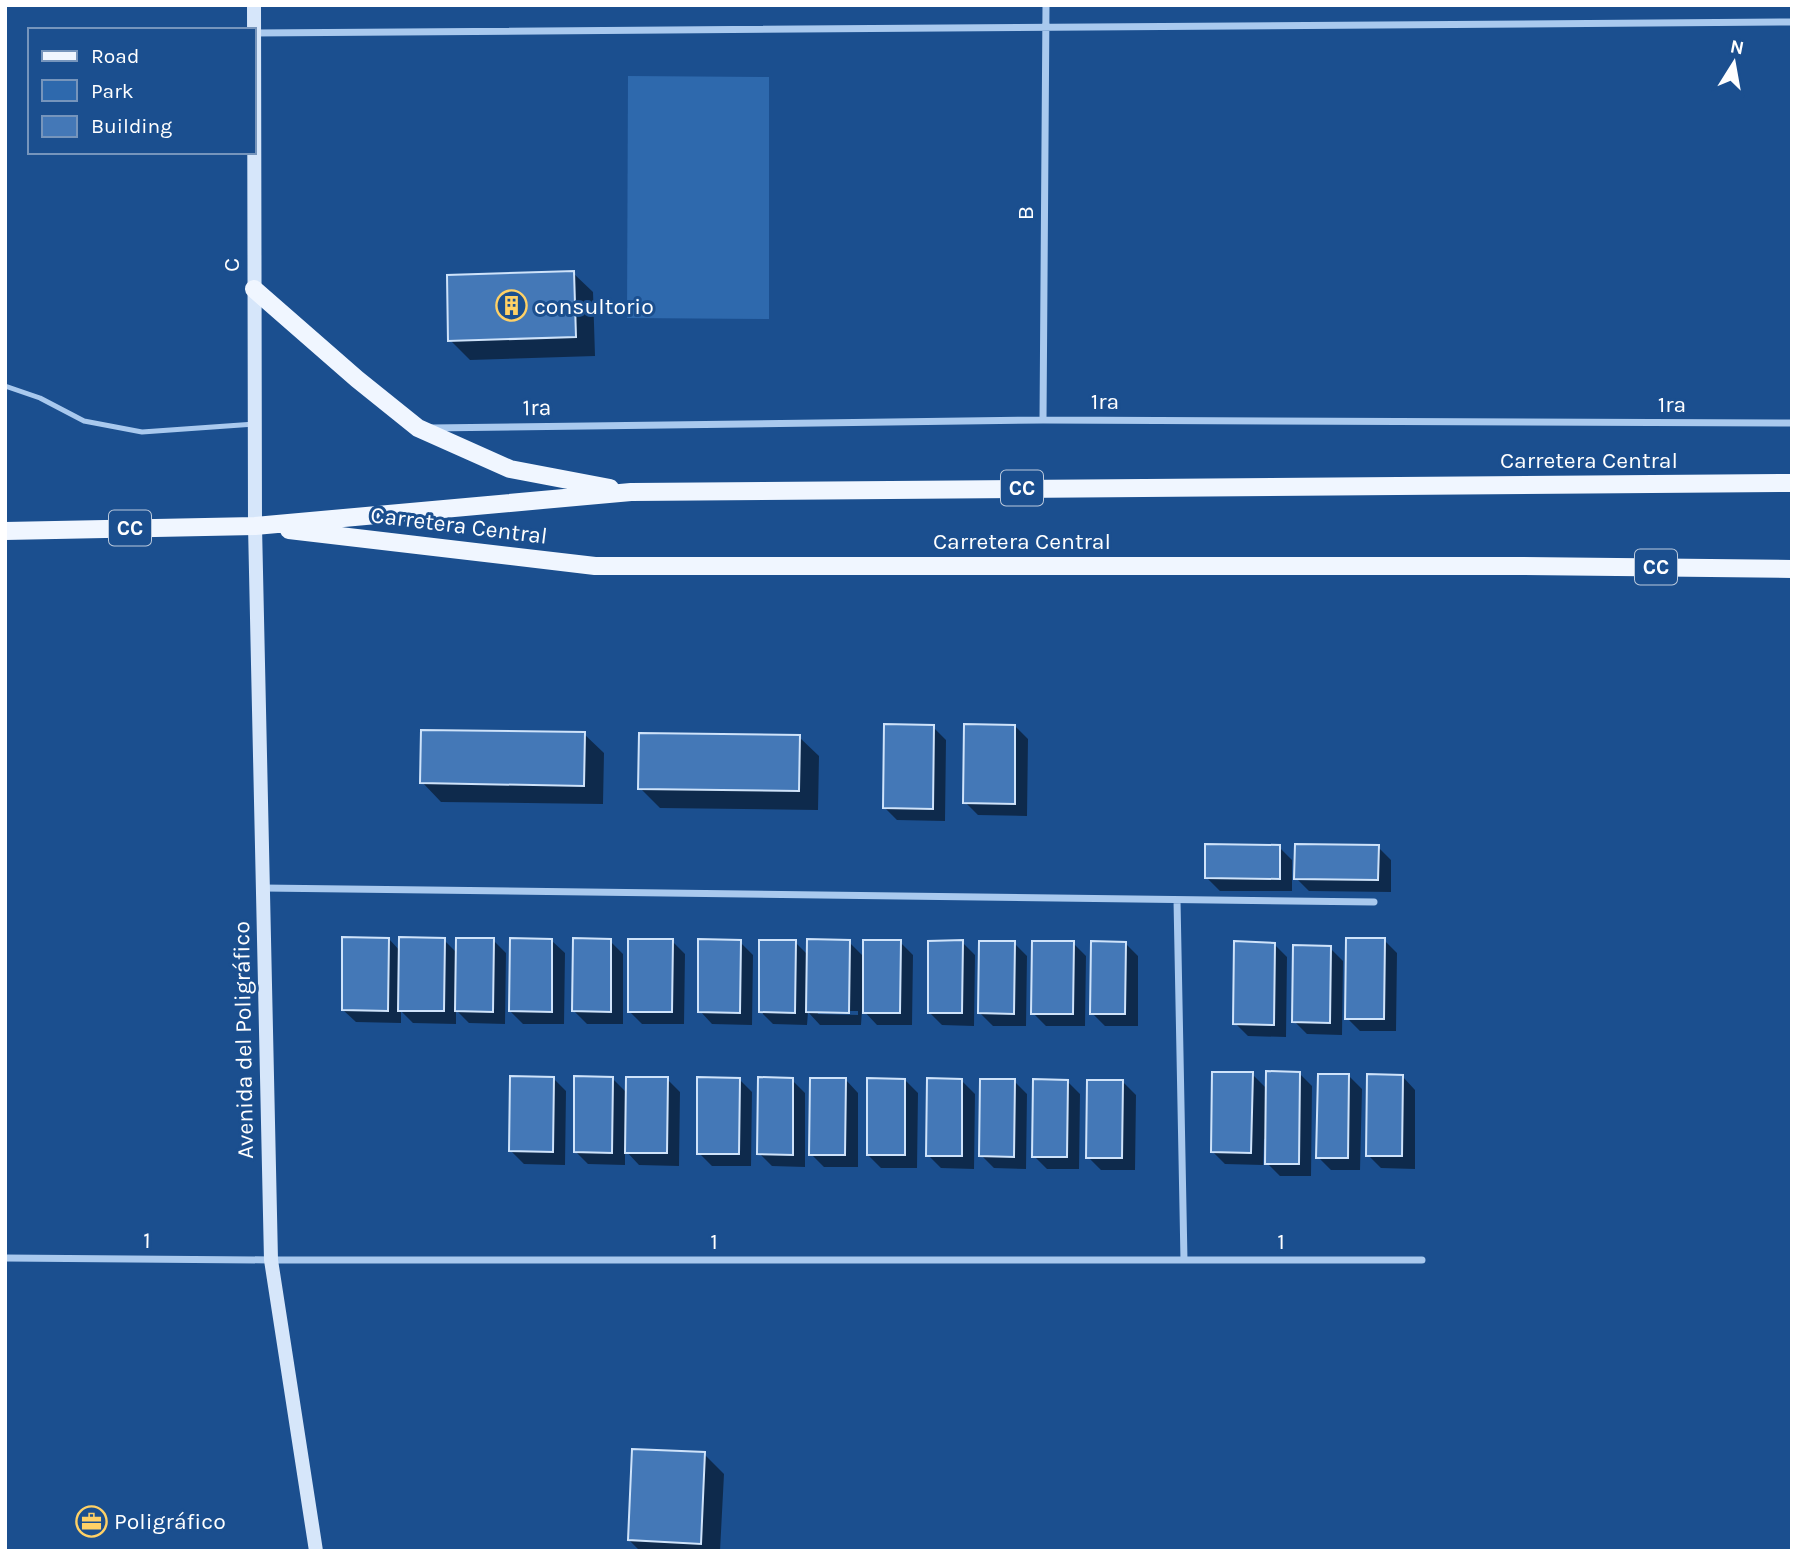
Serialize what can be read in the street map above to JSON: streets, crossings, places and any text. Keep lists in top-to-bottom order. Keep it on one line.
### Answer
{"streets":{"main road":["Carretera Central","CC"],"street":["B","C","1ra","Avenida del Poligráfico","1"]},"crossings":[["B","1ra"],["C","Carretera Central"],["C","Avenida del Poligráfico"],["Carretera Central","Avenida del Poligráfico"],["Avenida del Poligráfico","1"]],"places":{"building":["consultorio"],"office":["Poligráfico"]},"legend":["Road","Park","Building"],"north":"top"}
